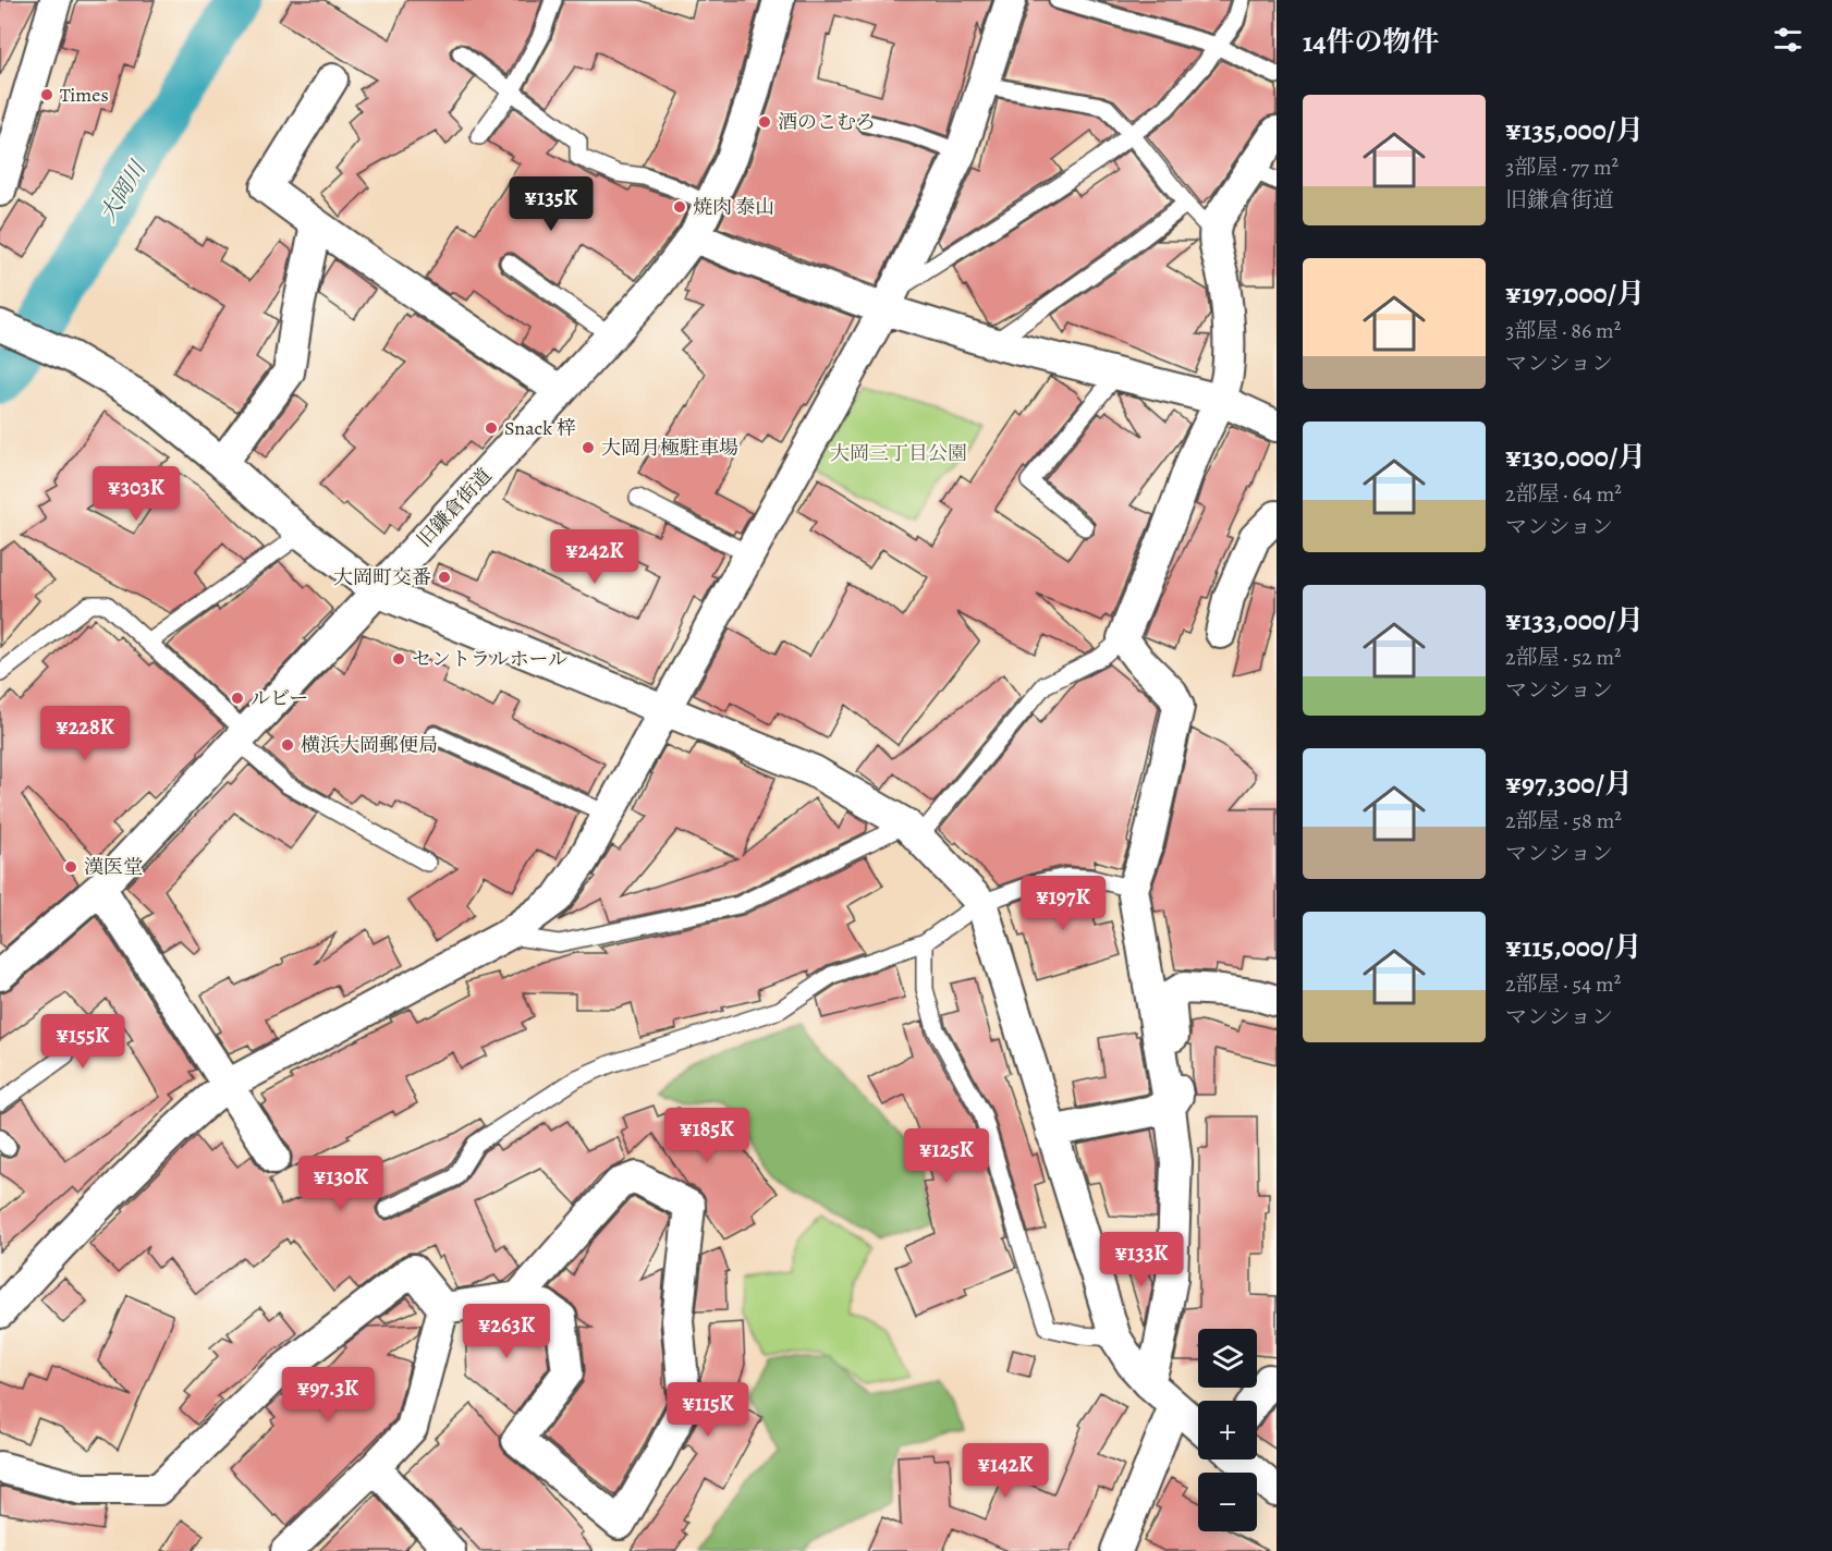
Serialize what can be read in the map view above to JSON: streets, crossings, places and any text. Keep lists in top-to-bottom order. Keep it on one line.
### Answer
{"streets":{"street":["旧鎌倉街道"]},"water":["大岡川"],"parks":["大岡三丁目公園"],"places":["Times","酒のこむろ","焼肉 泰山","Snack 梓","大岡月極駐車場","大岡町交番","セントラルホール","ルビー","横浜大岡郵便局","漢医堂"],"page":{"heading":"14件の物件","list":[{"name":"¥135,000/月","note":"3部屋 · 77 m² · 旧鎌倉街道"},{"name":"¥197,000/月","note":"3部屋 · 86 m² · マンション"},{"name":"¥130,000/月","note":"2部屋 · 64 m² · マンション"},{"name":"¥133,000/月","note":"2部屋 · 52 m² · マンション"},{"name":"¥97,300/月","note":"2部屋 · 58 m² · マンション"},{"name":"¥115,000/月","note":"2部屋 · 54 m² · マンション"}],"price":["¥135K","¥303K","¥242K","¥228K","¥197K","¥155K","¥185K","¥125K","¥130K","¥133K","¥263K","¥97.3K","¥115K","¥142K"],"map_buttons":["+","−"]}}
